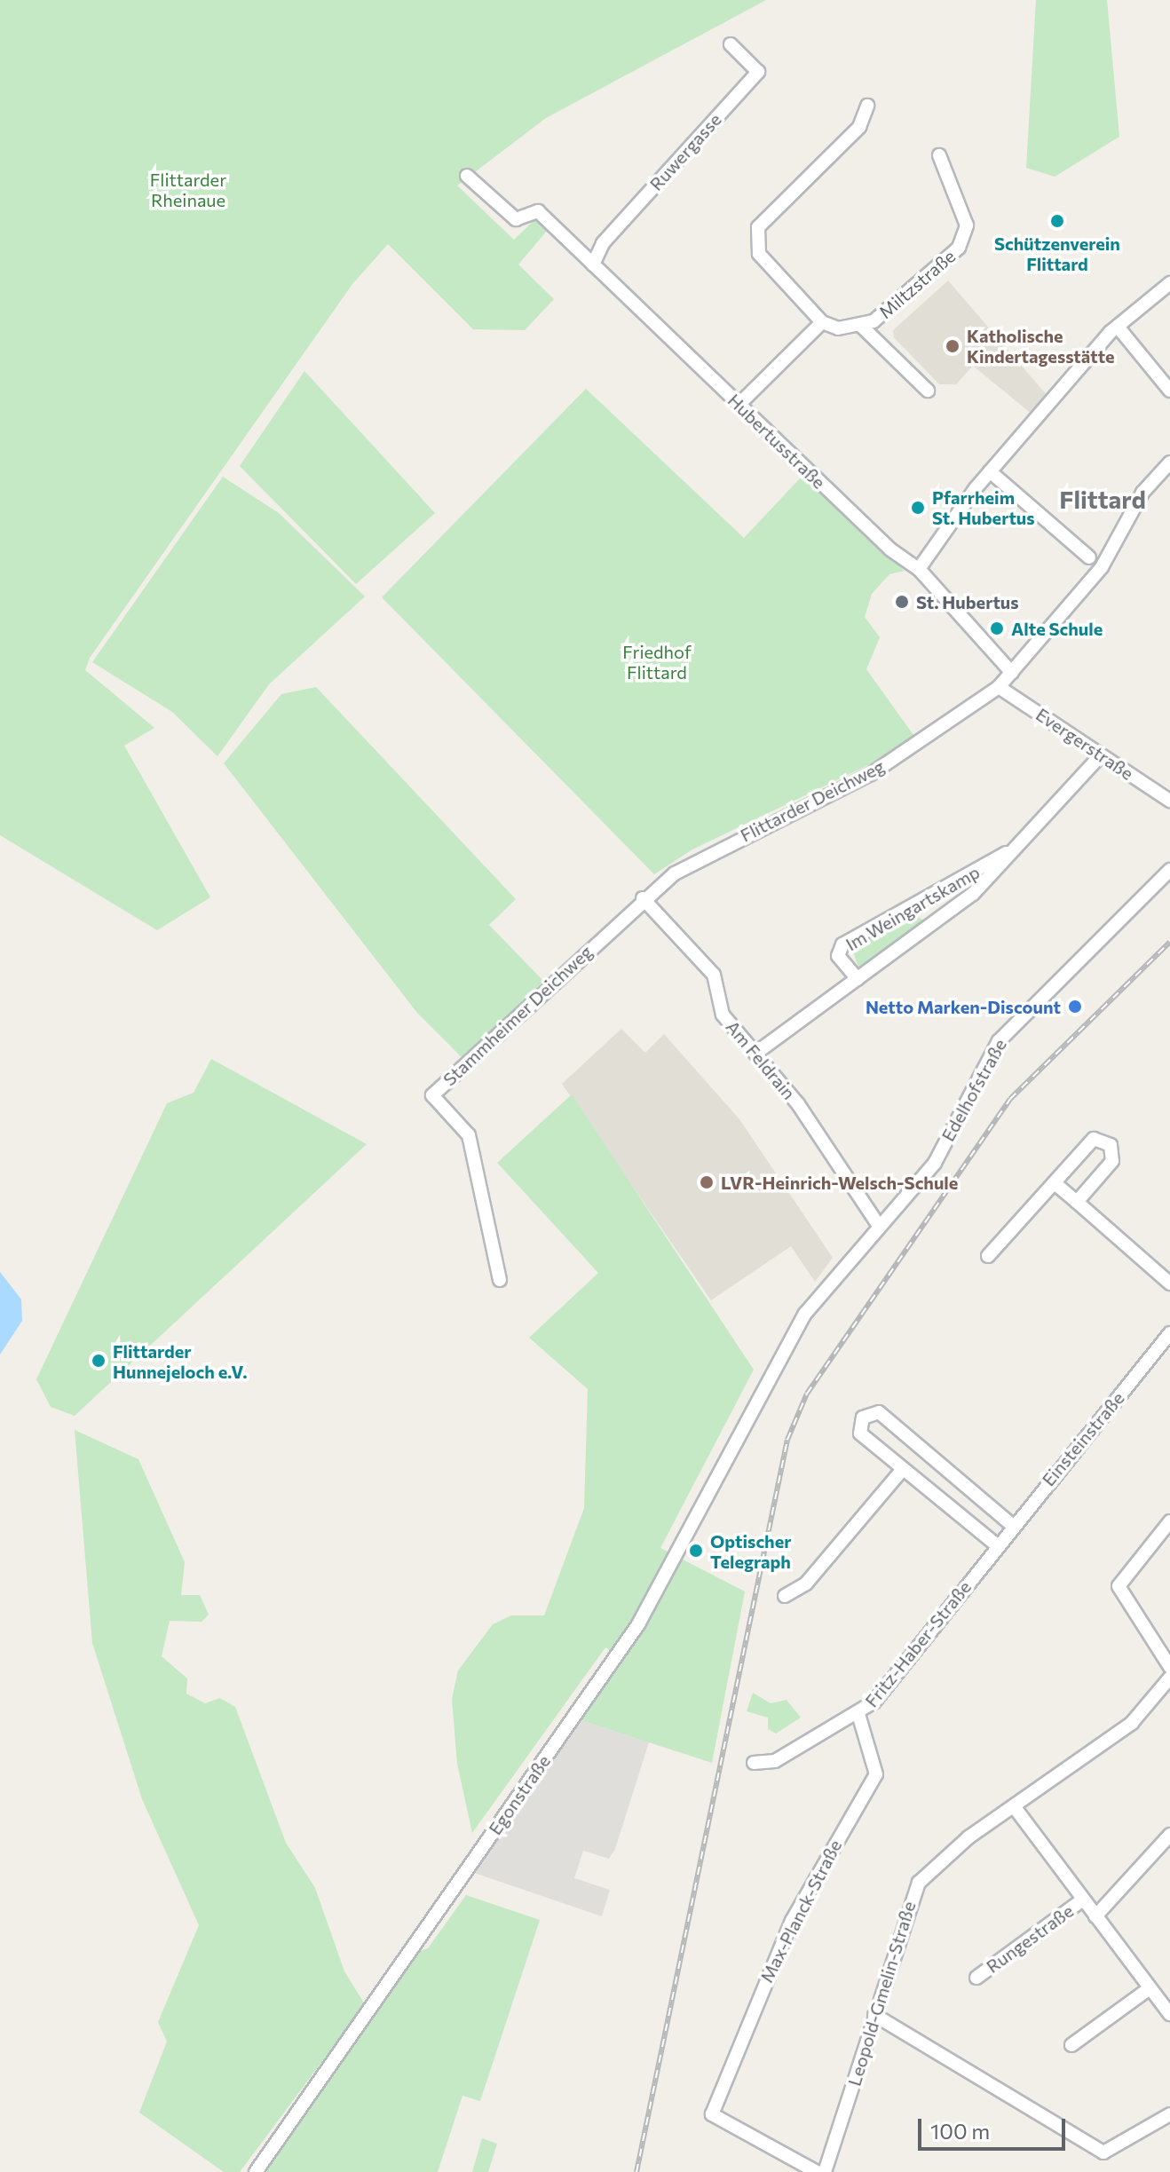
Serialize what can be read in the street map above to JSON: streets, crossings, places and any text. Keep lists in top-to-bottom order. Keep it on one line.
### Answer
{"streets":{"street":["Ruwergasse","Miltzstraße","Hubertusstraße","Evergerstraße","Flittarder Deichweg","Im Weingartskamp","Stammheimer Deichweg","Am Feldrain","Edelhofstraße","Einsteinstraße","Fritz-Haber-Straße","Egonstraße","Max-Planck-Straße","Rungestraße","Leopold-Gmelin-Straße"]},"crossings":[["Ruwergasse","Hubertusstraße"],["Hubertusstraße","Flittarder Deichweg"],["Evergerstraße","Flittarder Deichweg"],["Evergerstraße","Im Weingartskamp"],["Flittarder Deichweg","Stammheimer Deichweg"],["Im Weingartskamp","Am Feldrain"],["Stammheimer Deichweg","Am Feldrain"],["Am Feldrain","Edelhofstraße"],["Edelhofstraße","Egonstraße"],["Einsteinstraße","Fritz-Haber-Straße"],["Fritz-Haber-Straße","Max-Planck-Straße"],["Rungestraße","Leopold-Gmelin-Straße"]],"districts":["Flittard"],"parks":["Flittarder Rheinaue","Friedhof Flittard"],"places":["Schützenverein Flittard","Katholische Kindertagesstätte","Pfarrheim St. Hubertus","St. Hubertus","Alte Schule","Netto Marken-Discount","LVR-Heinrich-Welsch-Schule","Flittarder Hunnejeloch e.V.","Optischer Telegraph"],"scale_bar":"100 m"}
